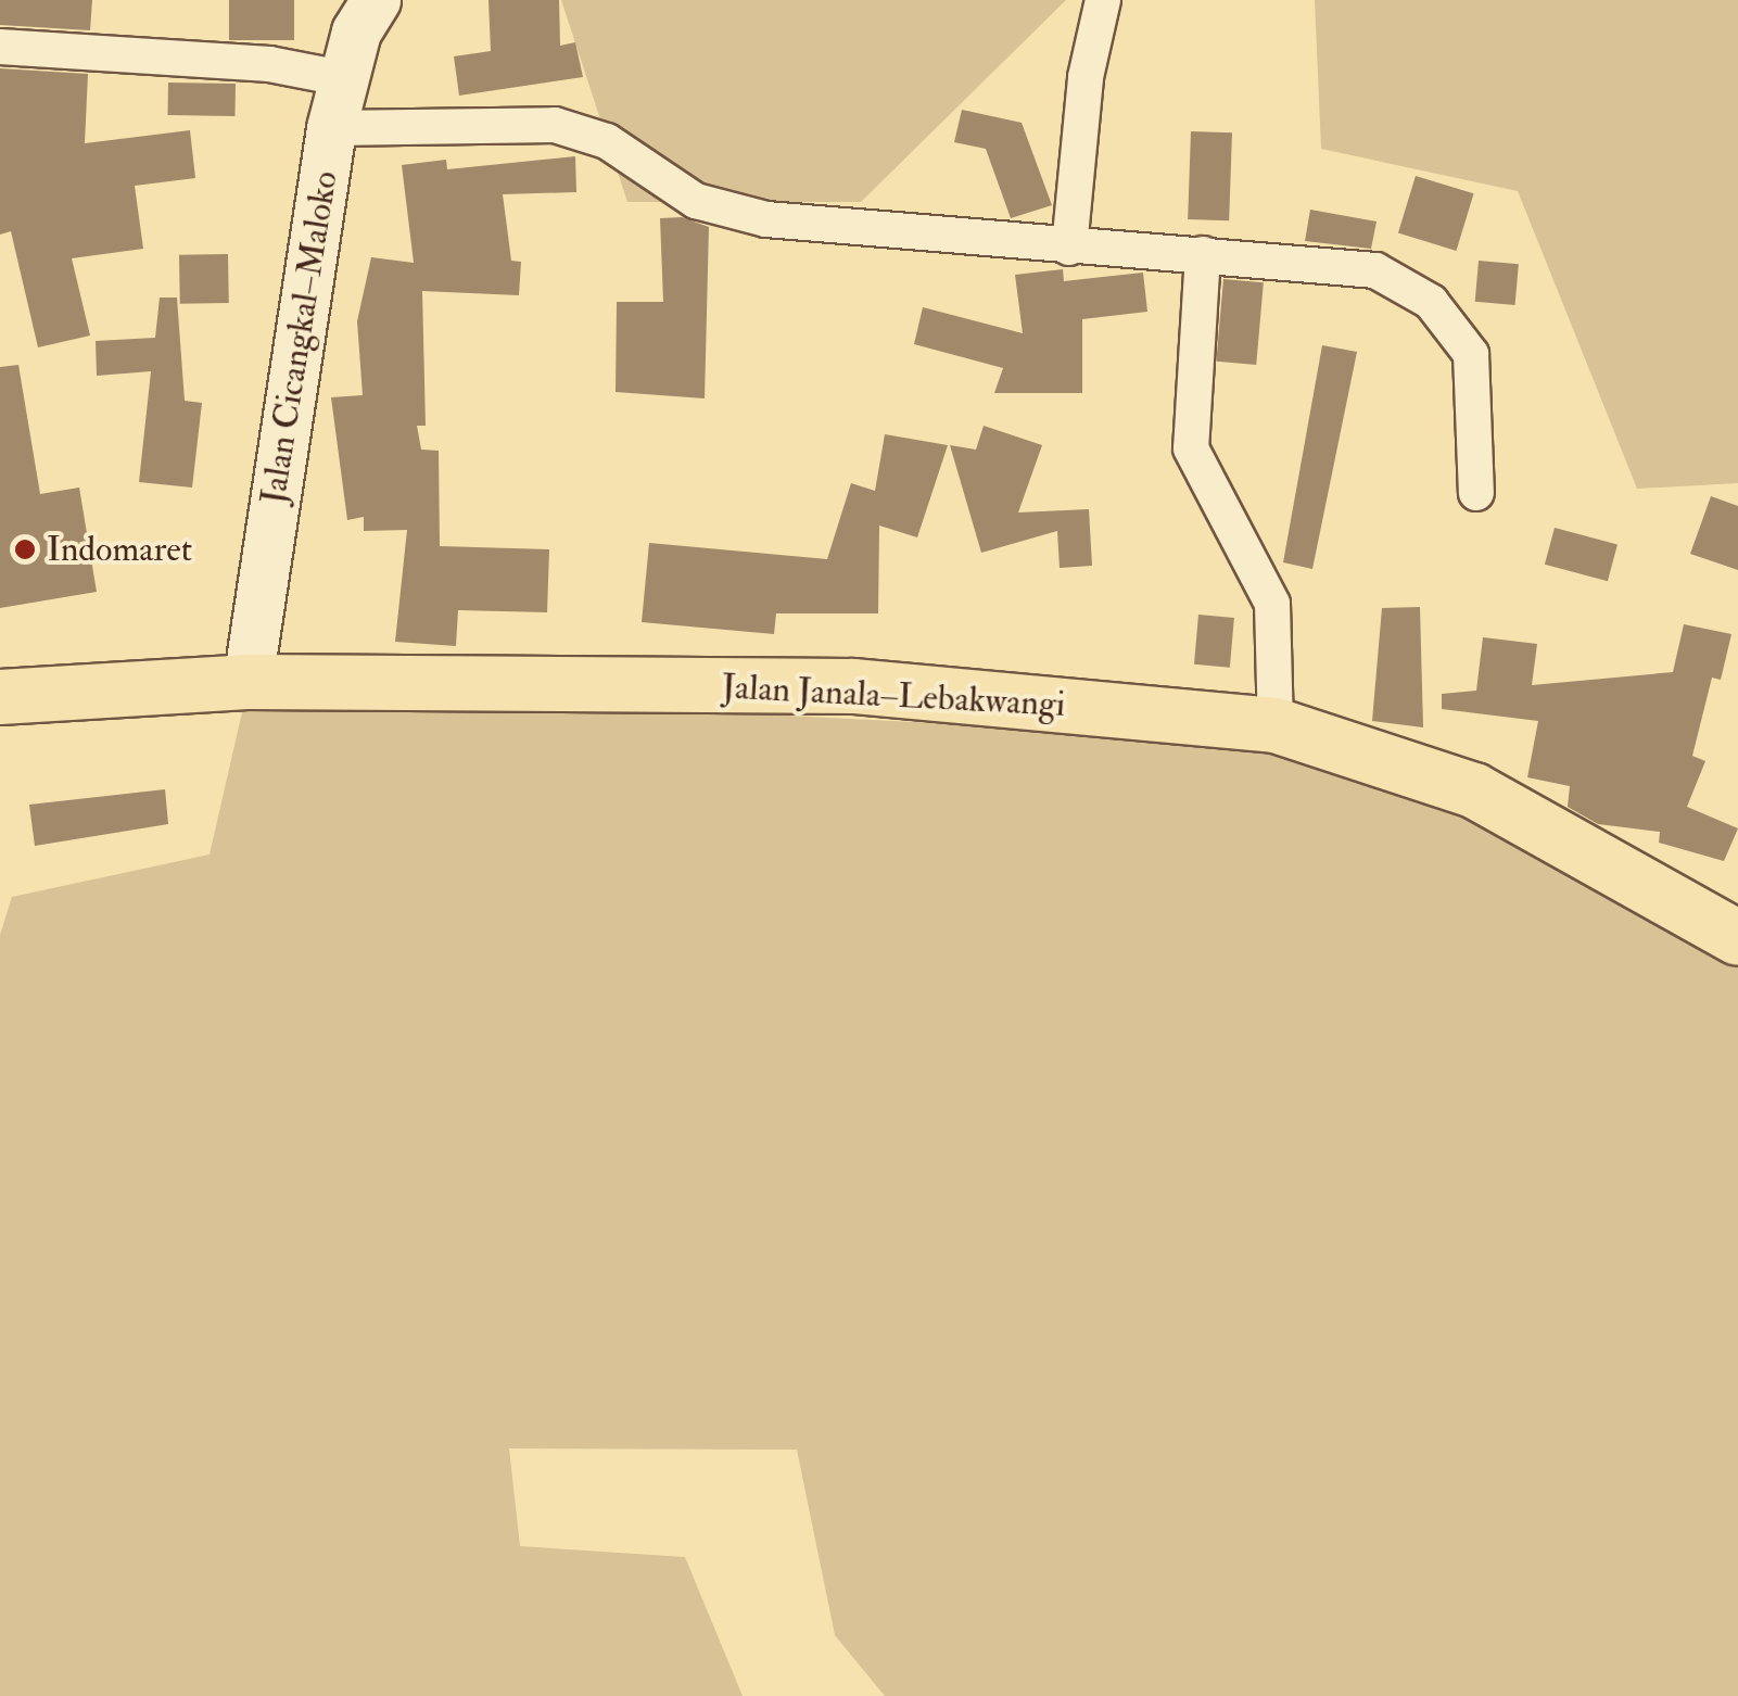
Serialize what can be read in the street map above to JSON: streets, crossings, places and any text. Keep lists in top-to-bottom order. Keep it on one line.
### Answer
{"streets":{"main road":["Jalan Janala–Lebakwangi"],"street":["Jalan Cicangkal–Maloko"]},"crossings":[["Jalan Cicangkal–Maloko","Jalan Janala–Lebakwangi"]],"places":["Indomaret"]}
